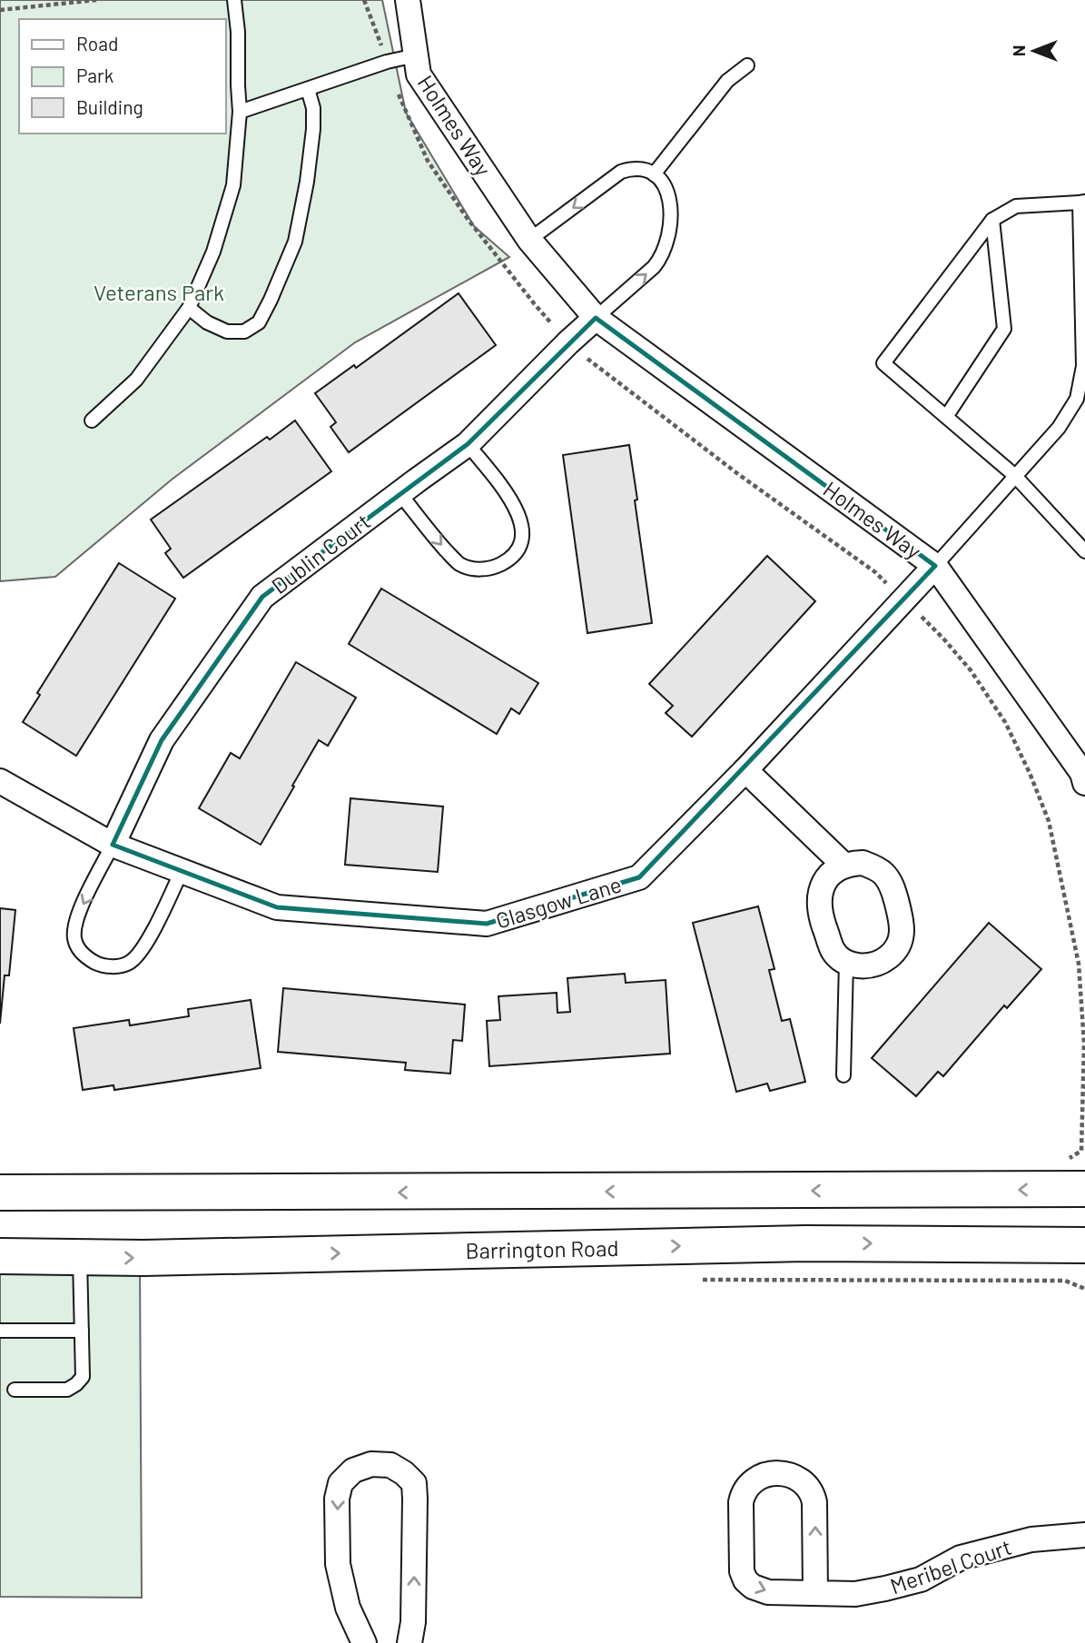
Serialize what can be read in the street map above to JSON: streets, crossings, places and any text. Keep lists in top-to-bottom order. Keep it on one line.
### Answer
{"streets":{"main road":["Barrington Road"],"street":["Holmes Way","Dublin Court","Glasgow Lane","Meribel Court"]},"crossings":[["Holmes Way","Dublin Court"],["Holmes Way","Glasgow Lane"],["Dublin Court","Glasgow Lane"]],"parks":["Veterans Park"],"legend":["Road","Park","Building"],"north":"left"}
